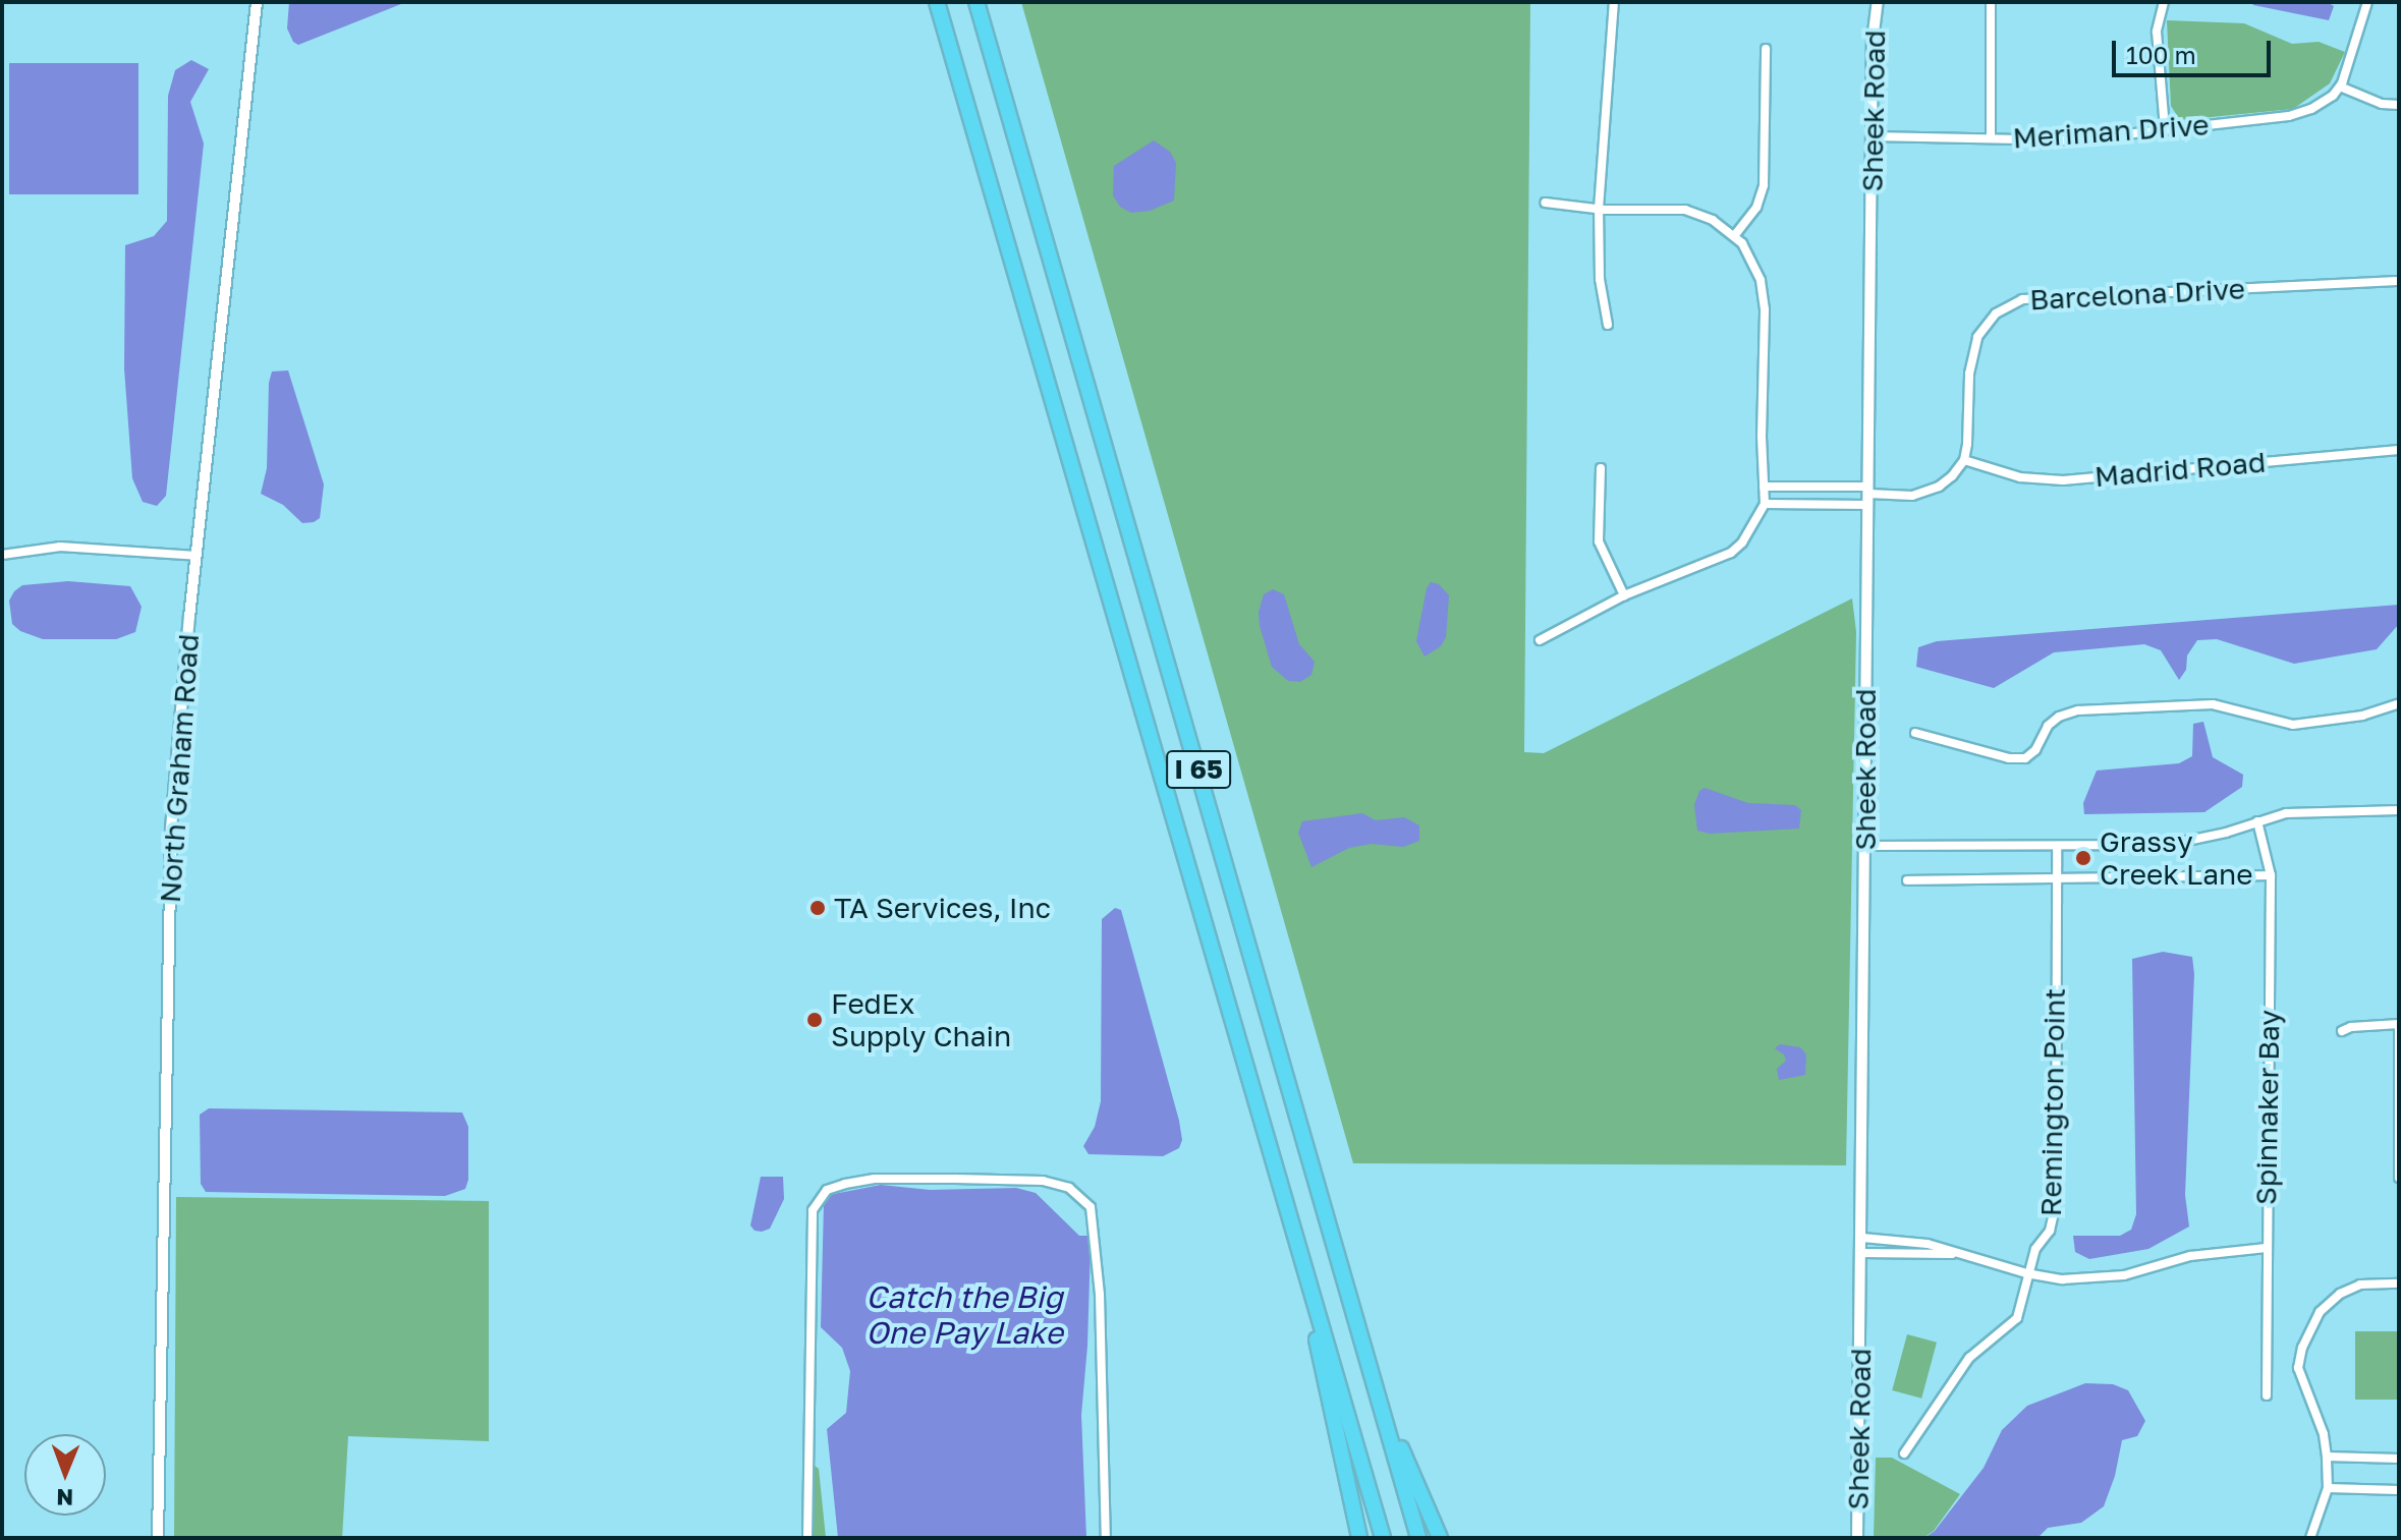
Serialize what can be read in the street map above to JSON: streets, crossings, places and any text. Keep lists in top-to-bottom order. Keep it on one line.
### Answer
{"streets":{"highway":["I 65"],"street":["Sheek Road","Meriman Drive","Barcelona Drive","Madrid Road","North Graham Road","Remington Point","Spinnaker Bay"]},"crossings":[["Sheek Road","Meriman Drive"],["Barcelona Drive","Madrid Road"]],"water":["Catch the Big One Pay Lake"],"places":["Grassy Creek Lane","TA Services, Inc","FedEx Supply Chain"],"scale_bar":"100 m","north":"bottom"}
